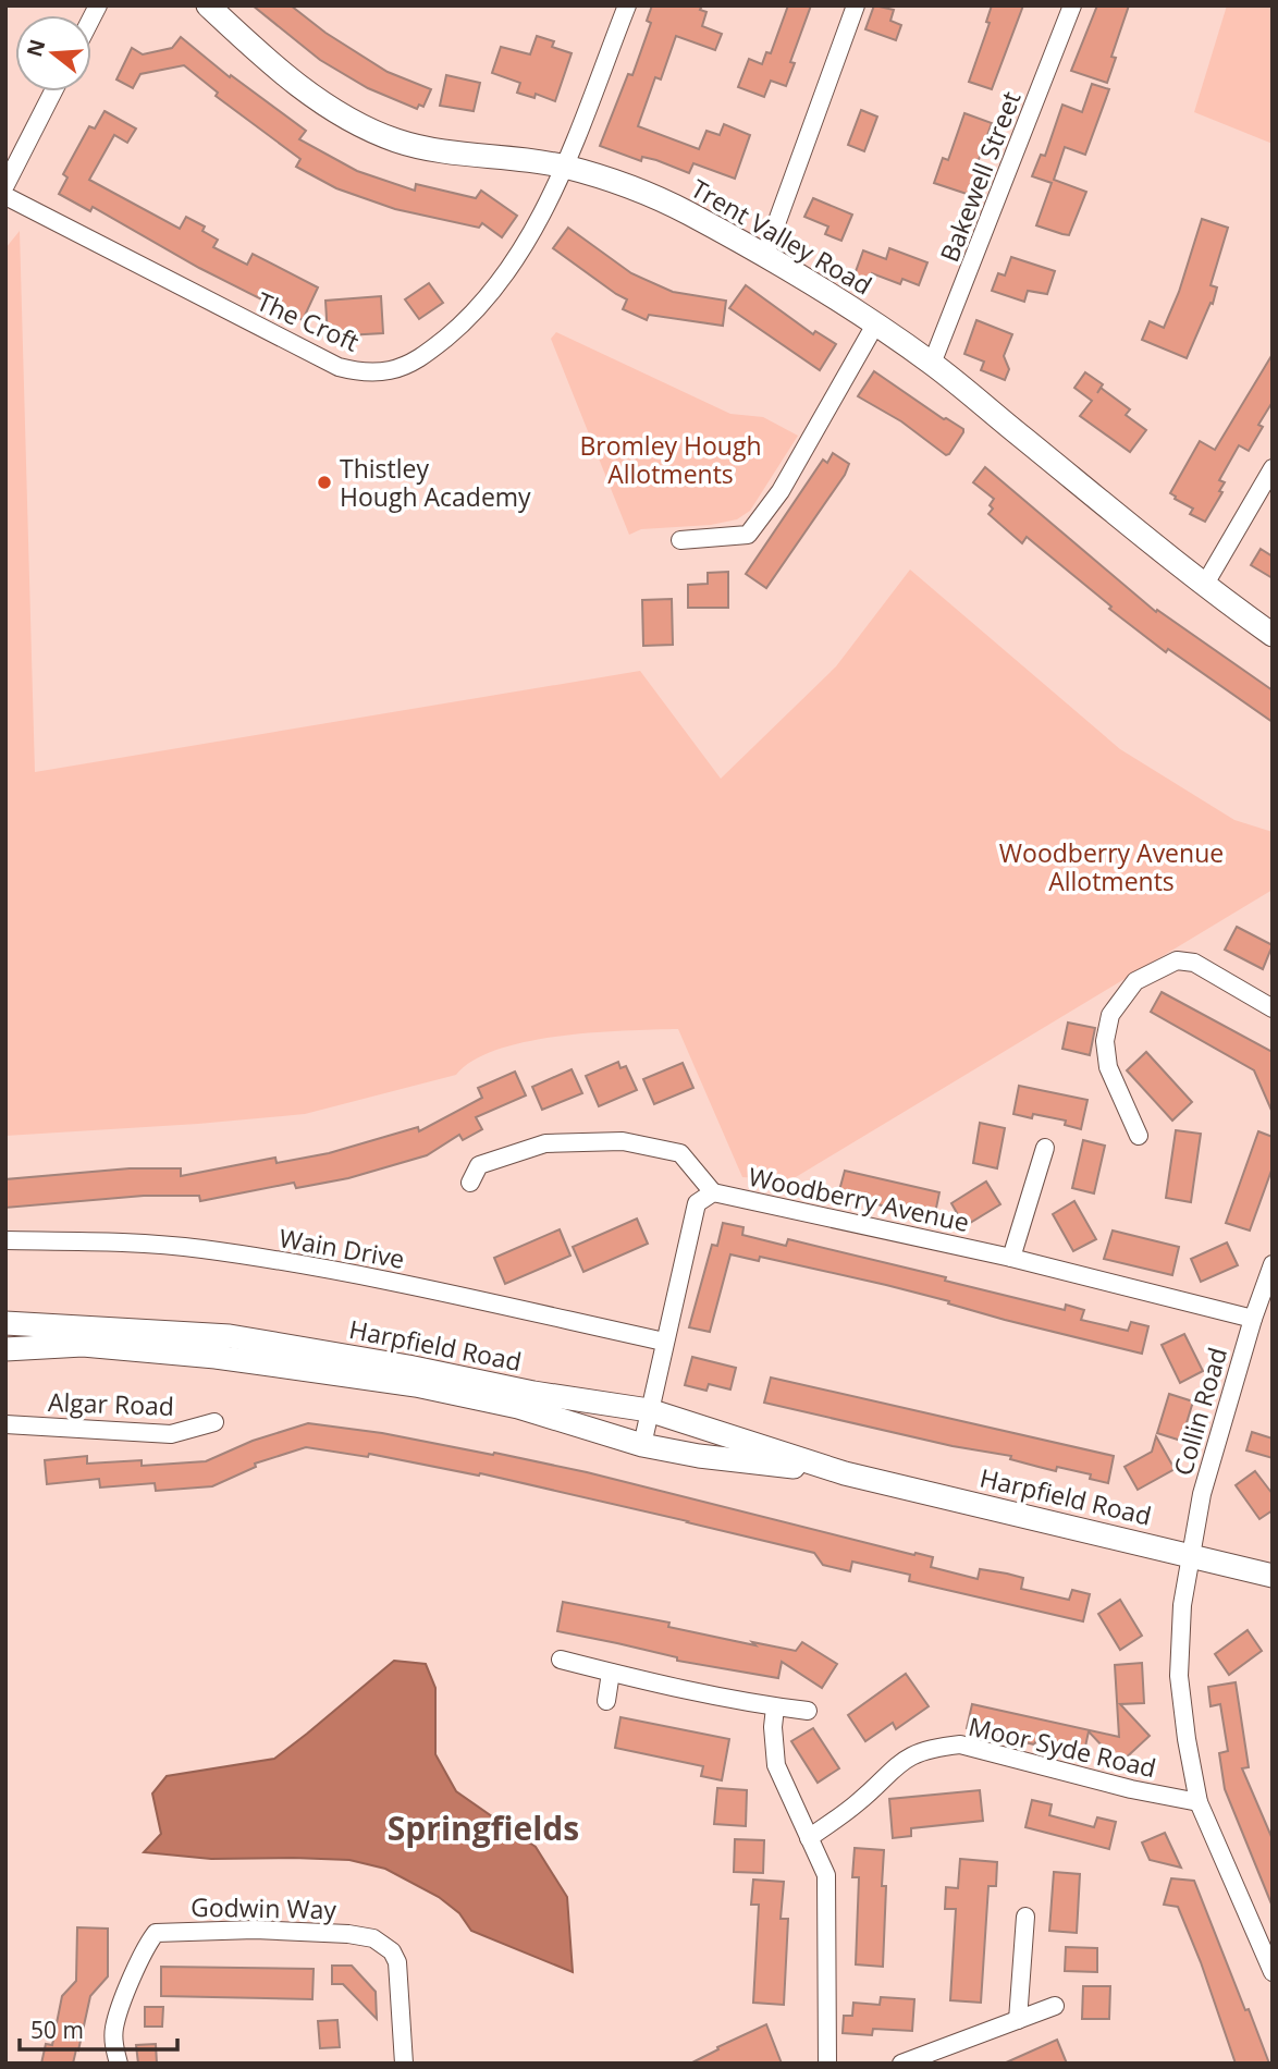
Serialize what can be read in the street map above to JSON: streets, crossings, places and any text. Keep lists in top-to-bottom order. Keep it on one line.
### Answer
{"streets":{"street":["Bakewell Street","Trent Valley Road","The Croft","Woodberry Avenue","Wain Drive","Harpfield Road","Algar Road","Collin Road","Moor Syde Road","Godwin Way"]},"crossings":[["Bakewell Street","Trent Valley Road"],["Trent Valley Road","The Croft"],["Woodberry Avenue","Wain Drive"],["Woodberry Avenue","Harpfield Road"],["Woodberry Avenue","Collin Road"],["Harpfield Road","Collin Road"],["Collin Road","Moor Syde Road"]],"districts":["Springfields"],"parks":["Bromley Hough Allotments","Woodberry Avenue Allotments"],"places":["Thistley Hough Academy"],"scale_bar":"50 m","north":"left"}
